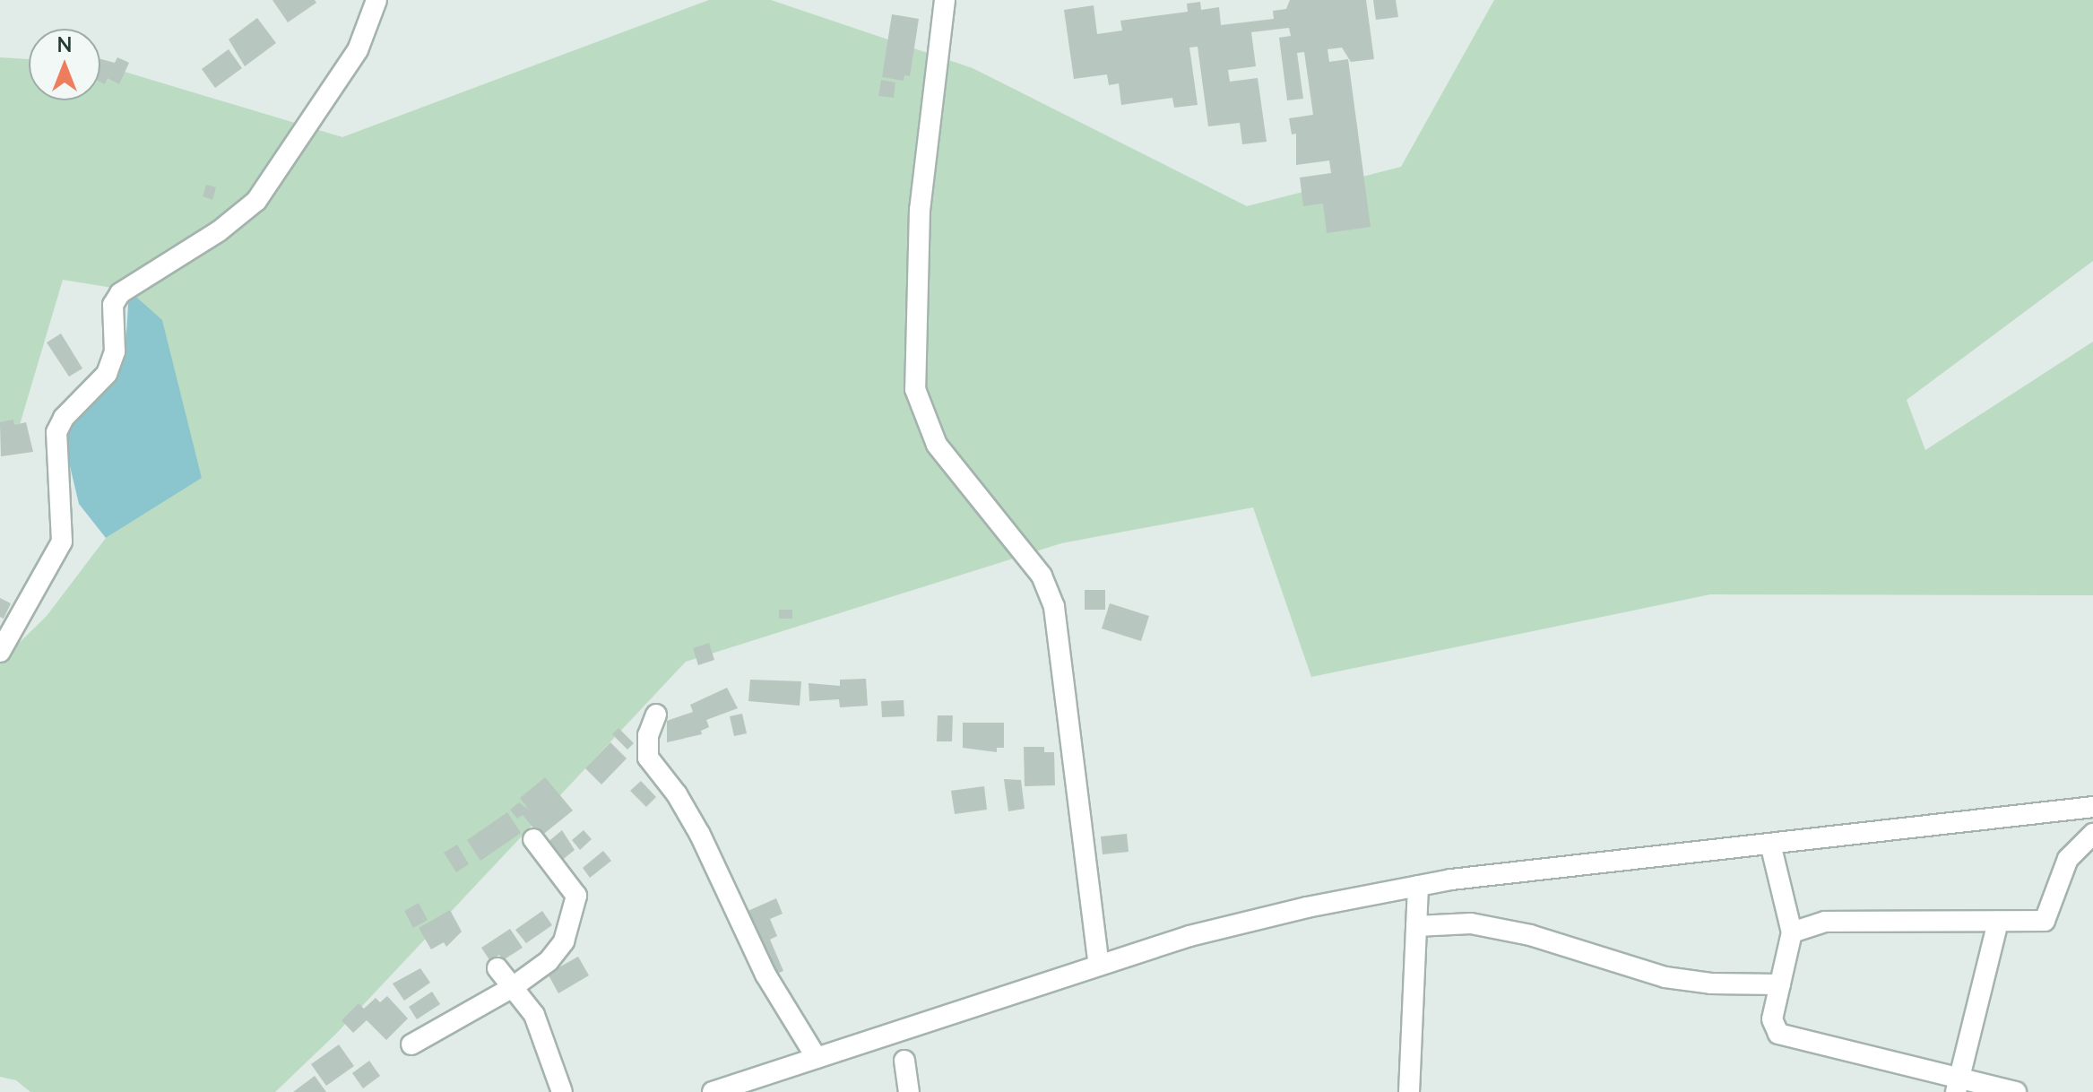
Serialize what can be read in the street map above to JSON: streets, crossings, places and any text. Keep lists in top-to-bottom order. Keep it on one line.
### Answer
{"north":"top"}
